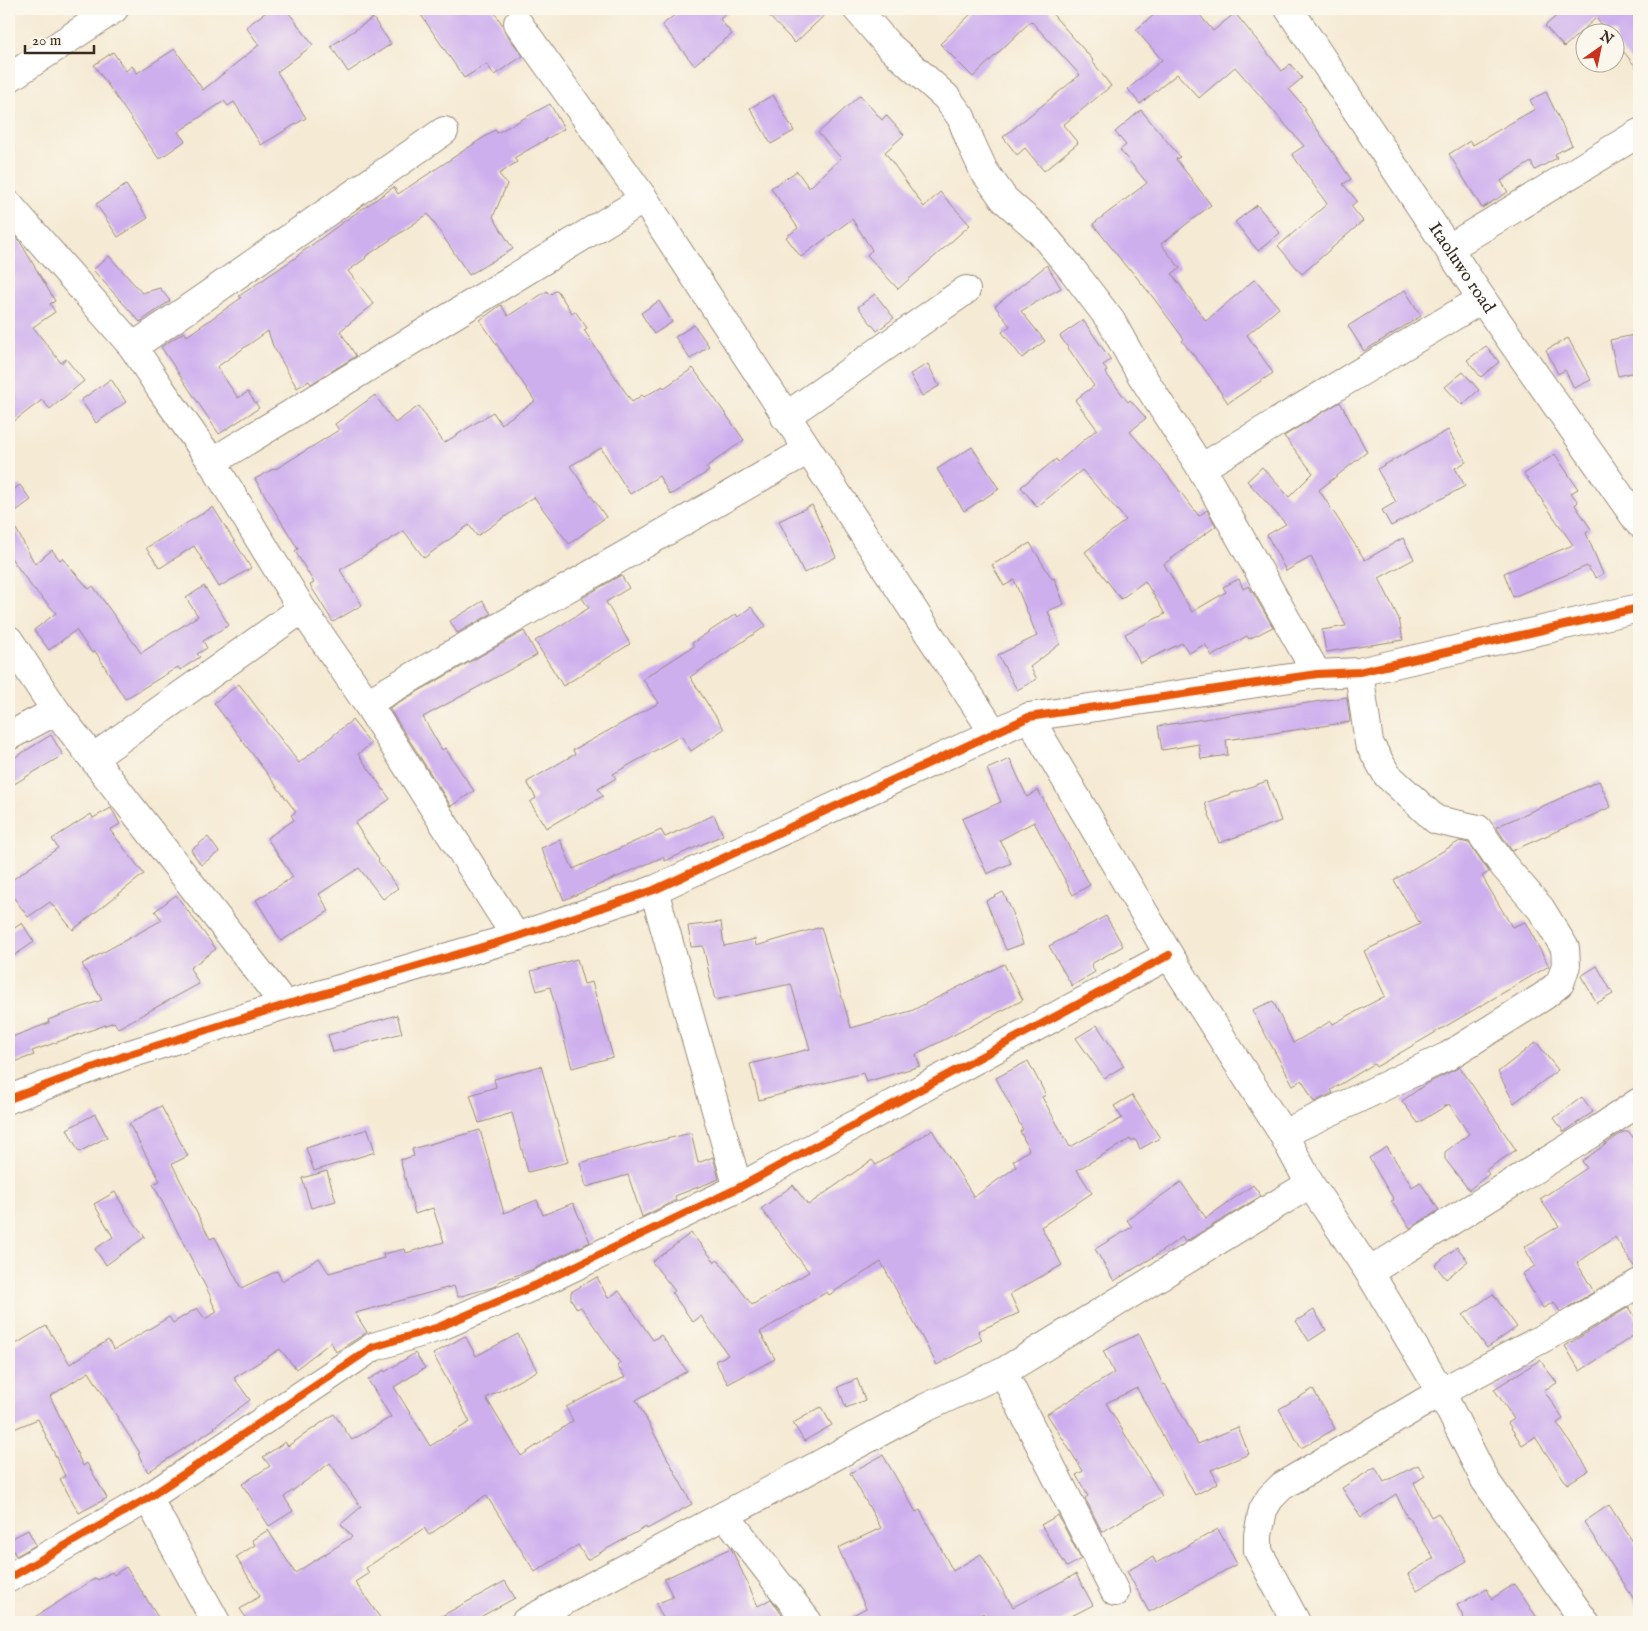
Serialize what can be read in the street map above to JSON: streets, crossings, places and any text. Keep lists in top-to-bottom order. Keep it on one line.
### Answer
{"streets":{"street":["Itaoluwo road"]},"scale_bar":"20 m","north":"top right"}
